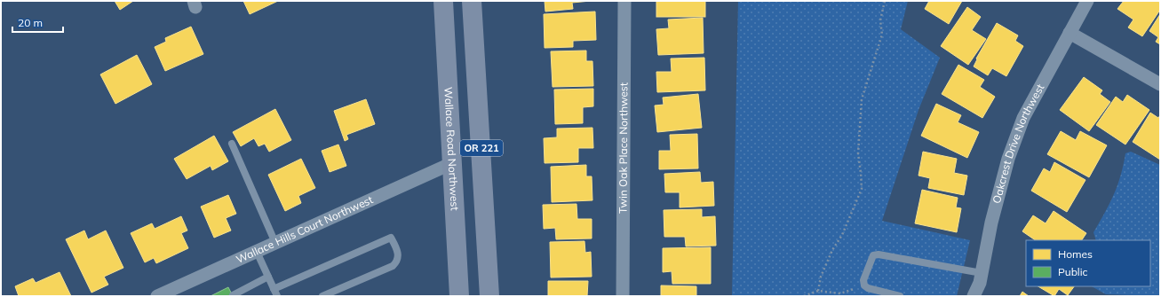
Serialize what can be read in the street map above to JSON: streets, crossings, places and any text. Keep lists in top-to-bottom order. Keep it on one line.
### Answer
{"streets":{"main road":["Wallace Road Northwest","OR 221"],"street":["Oakcrest Drive Northwest","Twin Oak Place Northwest","Wallace Hills Court Northwest"]},"crossings":[["Wallace Road Northwest","Wallace Hills Court Northwest"]],"legend":["Homes","Public"],"scale_bar":"20 m"}
